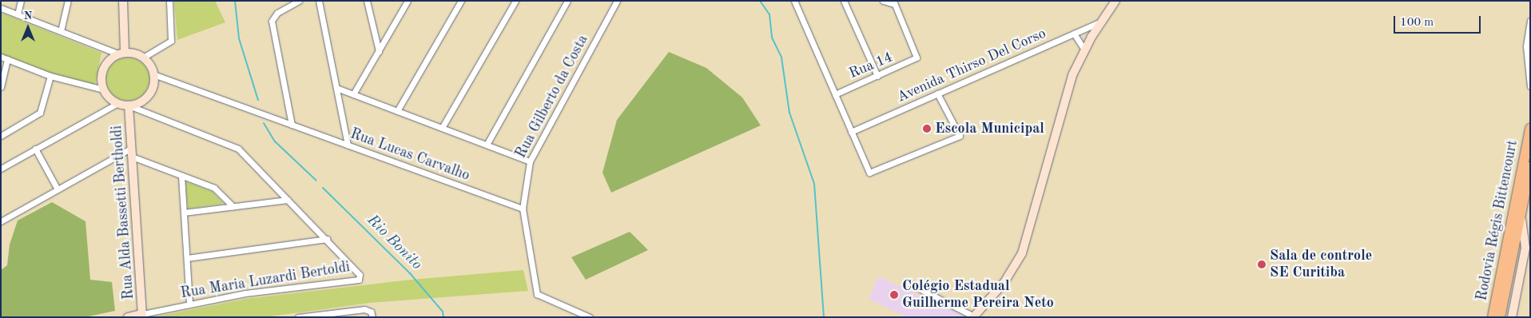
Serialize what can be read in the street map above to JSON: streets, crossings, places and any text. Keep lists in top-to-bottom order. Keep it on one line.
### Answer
{"streets":{"highway":["Rodovia Régis Bittencourt"],"street":["Rua 14","Avenida Thirso Del Corso","Rua Gilberto da Costa","Rua Lucas Carvalho","Rua Alda Bassetti Bertholdi","Rua Maria Luzardi Bertoldi"]},"crossings":[["Rua Gilberto da Costa","Rua Lucas Carvalho"],["Rua Lucas Carvalho","Rua Alda Bassetti Bertholdi"],["Rua Alda Bassetti Bertholdi","Rua Maria Luzardi Bertoldi"]],"water":["Rio Bonito"],"places":["Escola Municipal","Sala de controle SE Curitiba","Colégio Estadual Guilherme Pereira Neto"],"scale_bar":"100 m","north":"top"}
